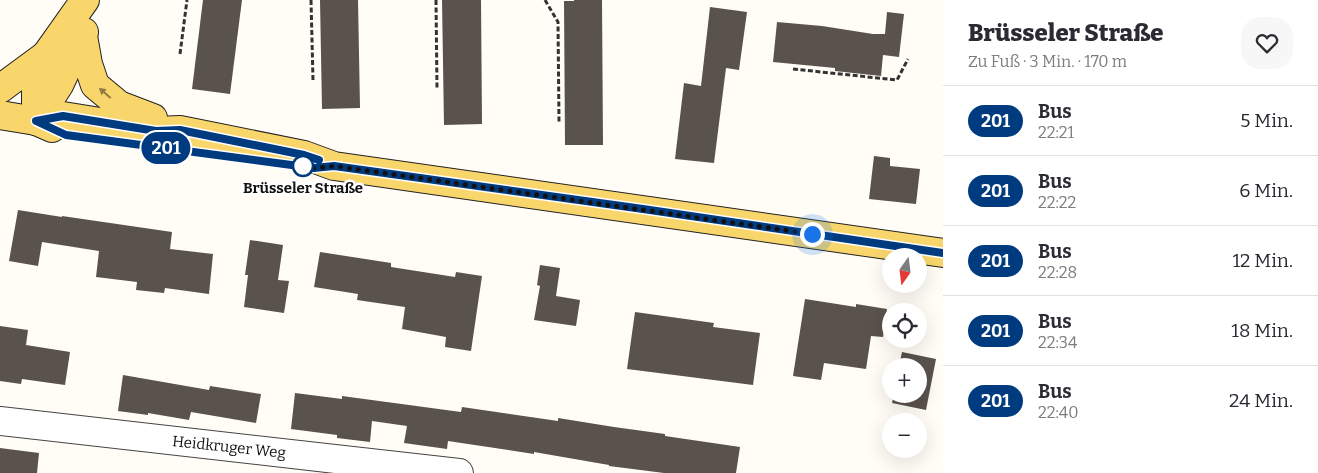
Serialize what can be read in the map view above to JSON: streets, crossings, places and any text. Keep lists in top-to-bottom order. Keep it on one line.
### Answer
{"streets":{"street":["Heidkruger Weg"]},"places":["Brüsseler Straße"],"lines":["bus line 201"],"north":"bottom","page":{"on_map":"201","heading":["Brüsseler Straße","Zu Fuß · 3 Min. · 170 m"],"list":[{"mark":"201","name":"Bus","note":"22:21","value":"5 Min."},{"mark":"201","name":"Bus","note":"22:22","value":"6 Min."},{"mark":"201","name":"Bus","note":"22:28","value":"12 Min."},{"mark":"201","name":"Bus","note":"22:34","value":"18 Min."},{"mark":"201","name":"Bus","note":"22:40","value":"24 Min."}],"map_buttons":["+","−"]}}
